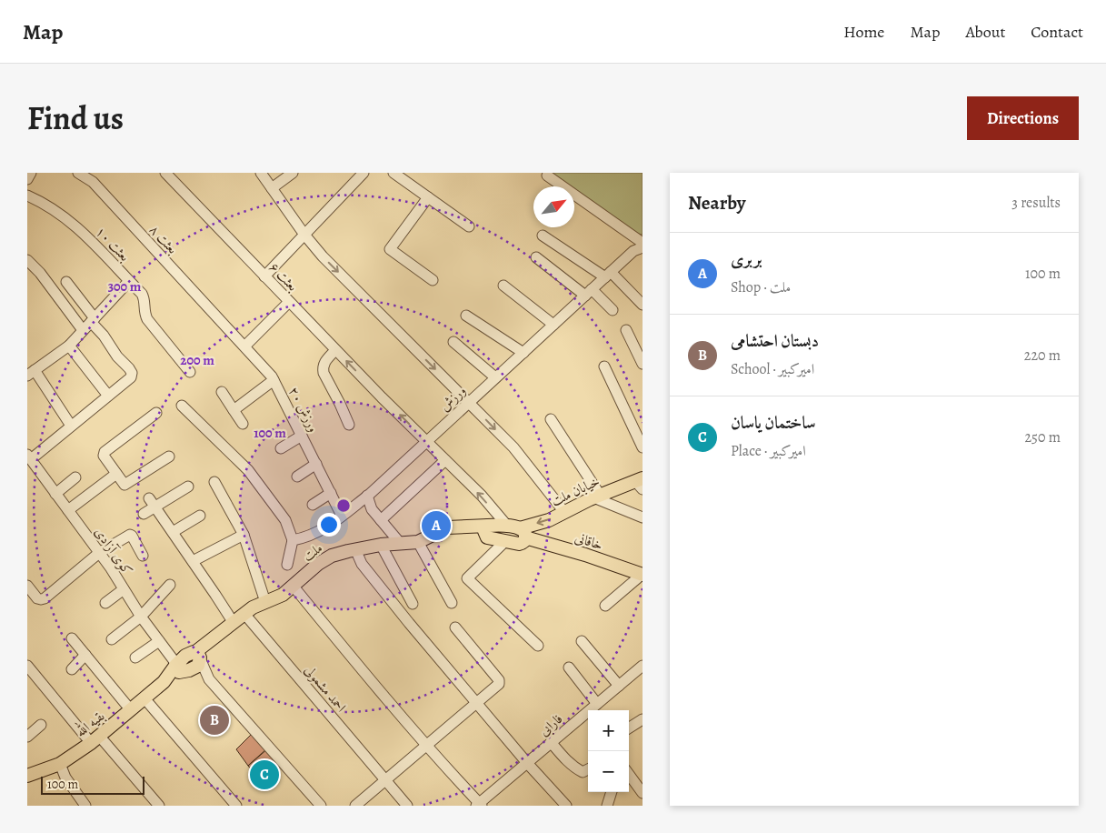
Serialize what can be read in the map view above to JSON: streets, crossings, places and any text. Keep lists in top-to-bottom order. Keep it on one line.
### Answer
{"streets":{"main road":["خیابان ملت","خاقانی","ملت","بقیه الله"],"street":["بعثت ٨","بعثت ۱۰","بعثت ۶","ورزش","ورزش ۲۰","کوی آزادی","احمد مشمولی","فارابی"]},"crossings":[["بعثت ٨","ورزش ۲۰"],["بعثت ۶","ورزش"],["بعثت ۶","خاقانی"],["ورزش","ورزش ۲۰"],["خیابان ملت","خاقانی"],["خاقانی","ملت"],["کوی آزادی","بقیه الله"],["ملت","احمد مشمولی"],["ملت","بقیه الله"]],"scale_bar":"100 m","north":"top right","page":{"header":"Map","nav":["Home","Map","About","Contact"],"title":"Find us","buttons":"Directions","heading":["Nearby","3 results"],"list":[{"mark":"A","name":"بربری","note":"Shop · ملت","value":"100 m"},{"mark":"B","name":"دبستان احتشامی","note":"School · امیرکبیر","value":"220 m"},{"mark":"C","name":"ساختمان یاسان","note":"Place · امیرکبیر","value":"250 m"}],"pins":["A","B","C"],"map_buttons":["+","−"],"scale":"100 m"},"rings":["300 m","200 m","100 m"]}
